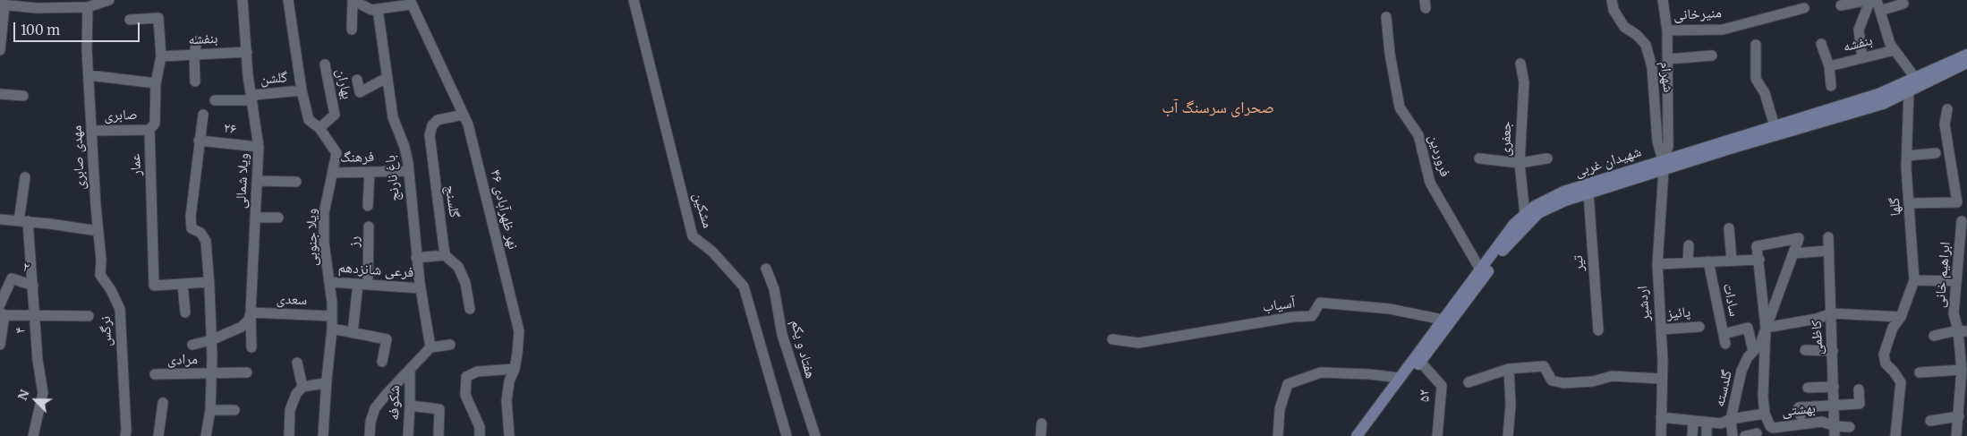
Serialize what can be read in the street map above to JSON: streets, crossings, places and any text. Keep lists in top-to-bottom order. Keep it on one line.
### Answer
{"streets":{"main road":["شهیدان غربی"],"street":["منیرخانی","بنفشه","شهرام","گلشن","بهاران","صابری","۲۶","جعفری","فروردین","مهدی صابری","فرهنگ","عمار","باغ نارنج","ویلا شمالی","گلسنج","گلها","نهر ظهرآبادی ۴۶","مشکین","ویلا جنوبی","رز","تیر","۲","فرعی شانزدهم","ابراهیم خانی","سعدی","سادات","اردشیر","آسیاب","پائیز","۴","نرگس","کاظمی","هفتاد و یکم","مرادی","گلدسته","۵۲","شکوفه","بهشتی"]},"crossings":[["منیرخانی","شهرام"],["منیرخانی","شهیدان غربی"],["منیرخانی","اردشیر"],["بنفشه","شهیدان غربی"],["بنفشه","عمار"],["بنفشه","ویلا شمالی"],["شهرام","شهیدان غربی"],["شهرام","اردشیر"],["گلشن","ویلا شمالی"],["گلشن","ویلا جنوبی"],["بهاران","ویلا جنوبی"],["صابری","مهدی صابری"],["صابری","عمار"],["۲۶","ویلا شمالی"],["جعفری","شهیدان غربی"],["فروردین","شهیدان غربی"],["مهدی صابری","نرگس"],["فرهنگ","باغ نارنج"],["فرهنگ","ویلا جنوبی"],["شهیدان غربی","گلها"],["شهیدان غربی","تیر"],["شهیدان غربی","اردشیر"],["شهیدان غربی","آسیاب"],["شهیدان غربی","۵۲"],["باغ نارنج","فرعی شانزدهم"],["ویلا شمالی","سعدی"],["گلسنج","نهر ظهرآبادی ۴۶"],["ویلا جنوبی","فرعی شانزدهم"],["ویلا جنوبی","سعدی"],["رز","فرعی شانزدهم"],["۲","۴"],["سادات","گلدسته"],["اردشیر","پائیز"],["اردشیر","گلدسته"],["کاظمی","بهشتی"],["گلدسته","بهشتی"]],"districts":["صحرای سرسنگ آب"],"scale_bar":"100 m","north":"top left"}
